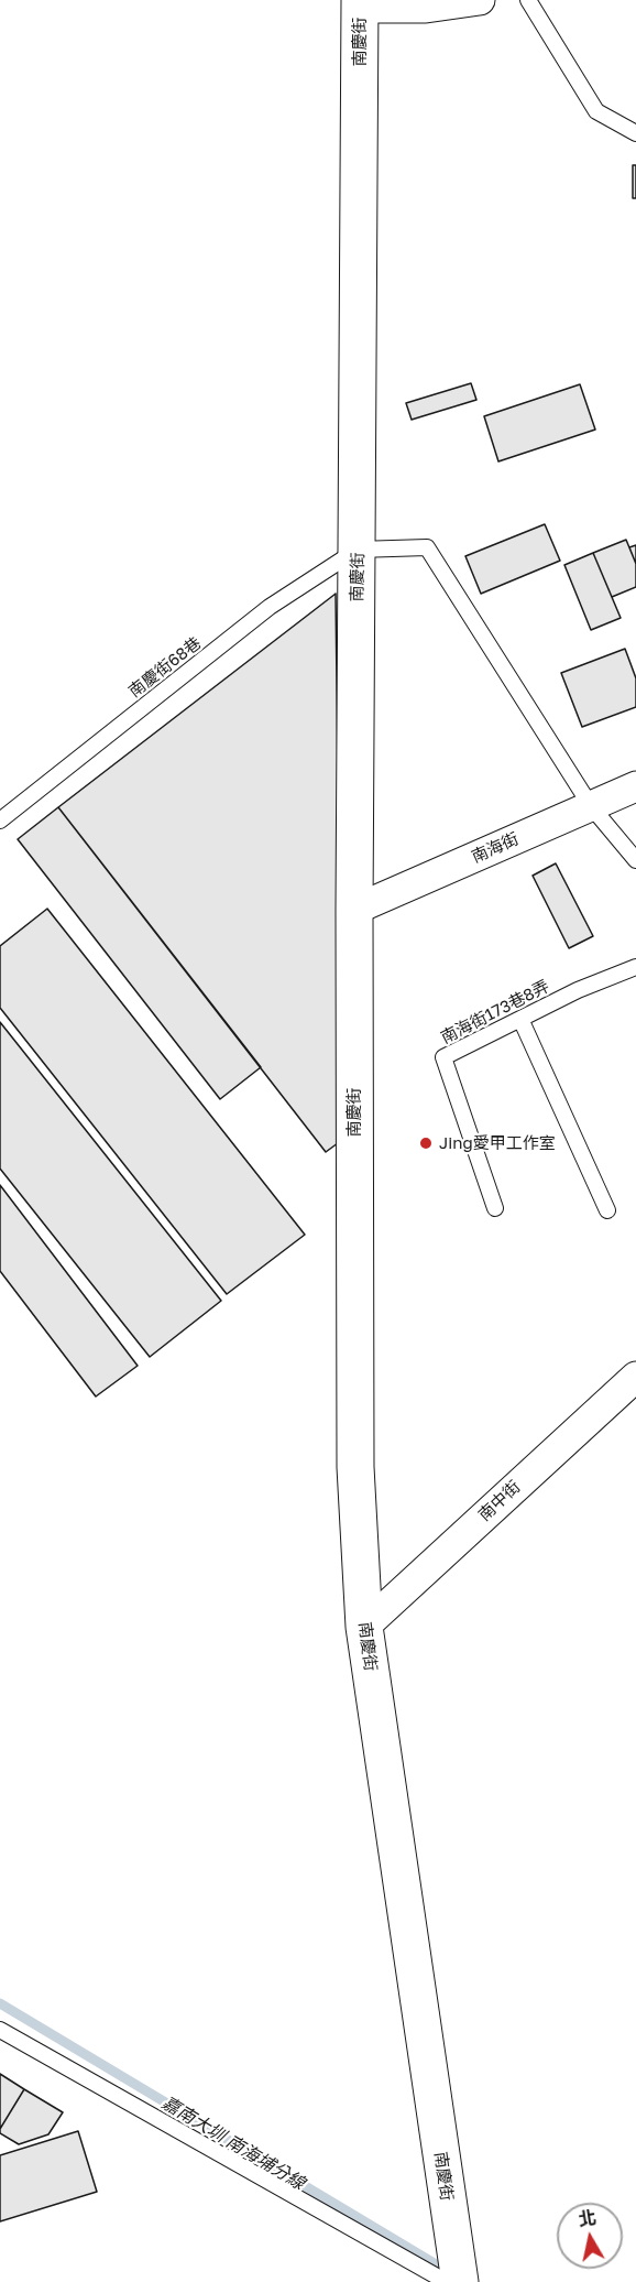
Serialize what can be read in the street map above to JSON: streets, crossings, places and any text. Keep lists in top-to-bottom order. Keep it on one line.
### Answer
{"streets":{"street":["南慶街","南海街","南中街"],"lane":["南慶街68巷","南海街173巷8弄"]},"crossings":[["南慶街","南慶街68巷"],["南慶街","南海街"],["南慶街","南中街"]],"water":["嘉南大圳 南海埔分線"],"places":["Jing愛甲工作室"],"north":"top"}
